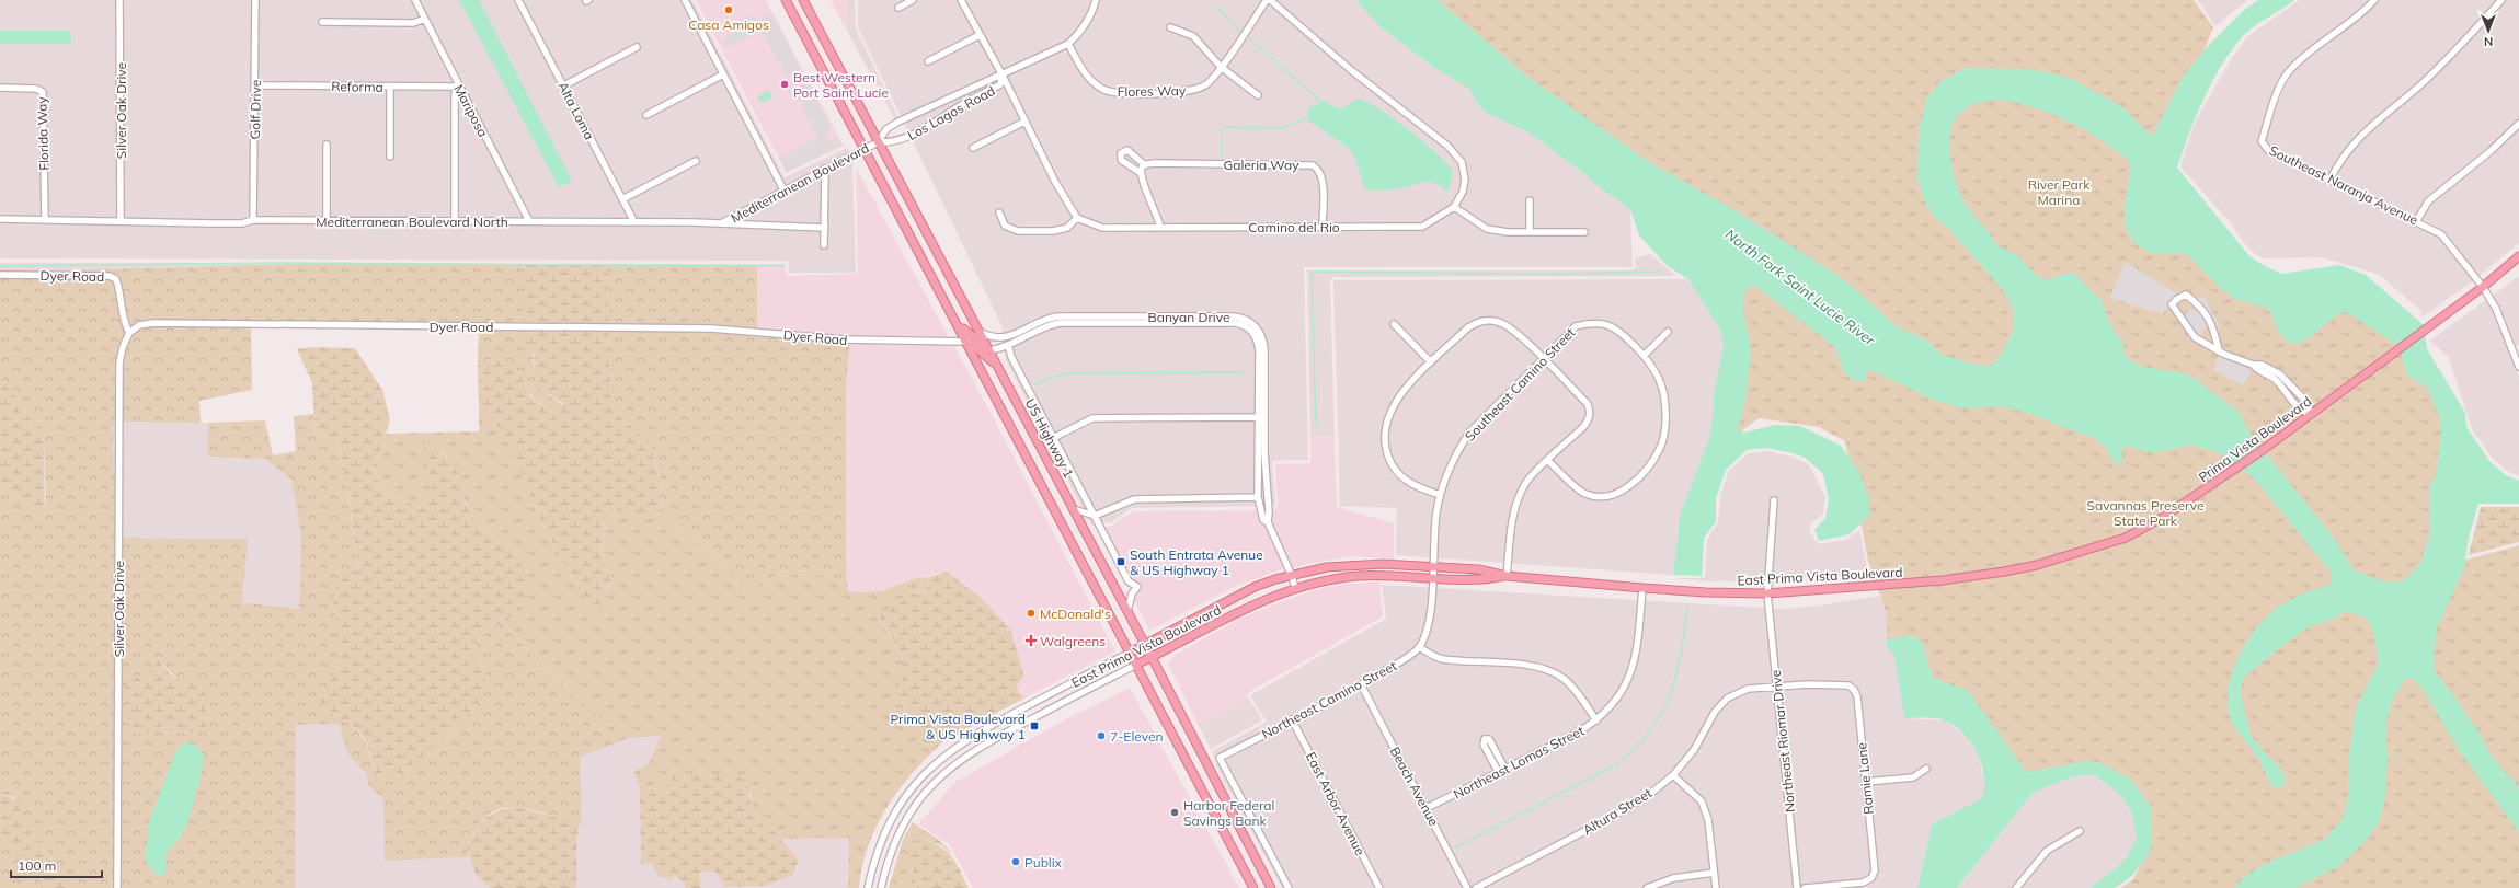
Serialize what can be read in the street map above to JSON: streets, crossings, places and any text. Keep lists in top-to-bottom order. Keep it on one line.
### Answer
{"streets":{"main road":["US Highway 1","Prima Vista Boulevard","East Prima Vista Boulevard"],"street":["Reforma","Flores Way","Golf Drive","Silver Oak Drive","Mariposa","Alta Loma","Los Lagos Road","Florida Way","Galeria Way","Mediterranean Boulevard","Southeast Naranja Avenue","Mediterranean Boulevard North","Camino del Rio","Dyer Road","Banyan Drive","Southeast Camino Street","Northeast Camino Street","Northeast Riomar Drive","Northeast Lomas Street","Ramie Lane","Beach Avenue","East Arbor Avenue","Altura Street"]},"crossings":[["Reforma","Golf Drive"],["Reforma","Mariposa"],["Flores Way","Los Lagos Road"],["Golf Drive","Mediterranean Boulevard North"],["Silver Oak Drive","Mediterranean Boulevard North"],["Silver Oak Drive","Dyer Road"],["Mariposa","Mediterranean Boulevard North"],["Alta Loma","Mediterranean Boulevard North"],["Los Lagos Road","Mediterranean Boulevard"],["Los Lagos Road","US Highway 1"],["Florida Way","Mediterranean Boulevard North"],["Galeria Way","Camino del Rio"],["Mediterranean Boulevard","Mediterranean Boulevard North"],["Mediterranean Boulevard","US Highway 1"],["Southeast Naranja Avenue","Prima Vista Boulevard"],["Banyan Drive","US Highway 1"],["Banyan Drive","East Prima Vista Boulevard"],["Southeast Camino Street","East Prima Vista Boulevard"],["Southeast Camino Street","Northeast Camino Street"],["US Highway 1","East Prima Vista Boulevard"],["Prima Vista Boulevard","East Prima Vista Boulevard"],["East Prima Vista Boulevard","Northeast Camino Street"],["East Prima Vista Boulevard","Northeast Riomar Drive"],["East Prima Vista Boulevard","Northeast Lomas Street"],["Northeast Camino Street","Beach Avenue"],["Northeast Camino Street","East Arbor Avenue"],["Northeast Riomar Drive","Ramie Lane"],["Northeast Riomar Drive","Altura Street"],["Northeast Lomas Street","Beach Avenue"],["Ramie Lane","Altura Street"]],"water":["North Fork Saint Lucie River"],"parks":["River Park Marina","Savannas Preserve State Park"],"places":{"other":["Casa Amigos","Best Western Port Saint Lucie","McDonald's","7-Eleven","Harbor Federal Savings Bank","Publix"],"transit":["South Entrata Avenue & US Highway 1","Prima Vista Boulevard & US Highway 1"],"health":["Walgreens"]},"scale_bar":"100 m","north":"bottom"}
